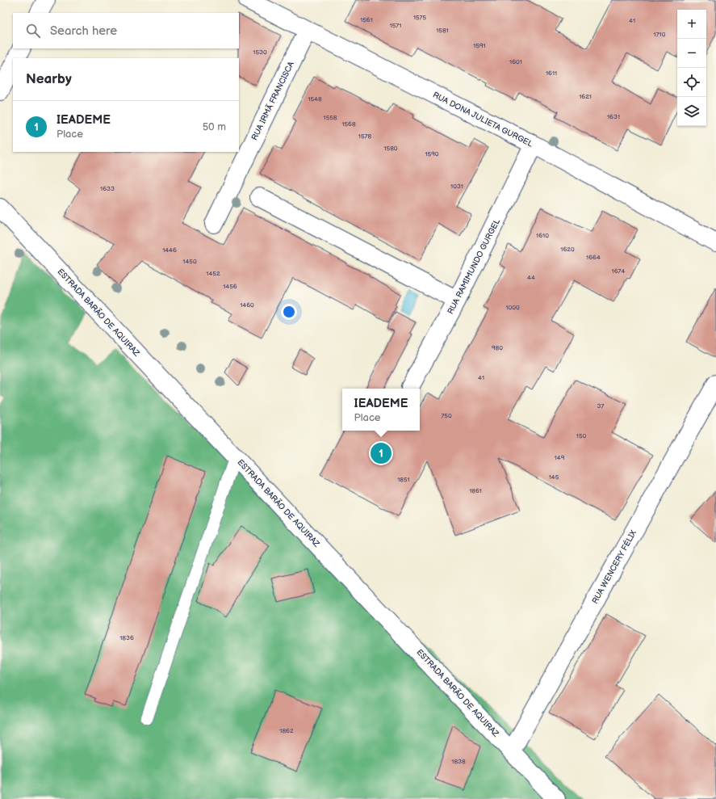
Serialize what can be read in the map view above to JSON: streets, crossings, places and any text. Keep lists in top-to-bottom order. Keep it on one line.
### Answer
{"streets":{"street":["RUA IRMÃ FRANCISCA","RUA DONA JULIETA GURGEL","RUA RAMIMUNDO GURGEL","ESTRADA BARÃO DE AQUIRAZ","RUA WENCERY FÉLIX"]},"crossings":[["RUA IRMÃ FRANCISCA","RUA DONA JULIETA GURGEL"],["RUA DONA JULIETA GURGEL","RUA RAMIMUNDO GURGEL"],["ESTRADA BARÃO DE AQUIRAZ","RUA WENCERY FÉLIX"]],"house_numbers":["1575","1561","41","1571","1581","1710","1591","1530","1601","1611","1621","1548","1631","1558","1568","1578","1580","1590","1031","1633","1610","1620","1446","1664","1450","1674","1452","44","1456","1460","1000","980","41","37","750","150","149","145","1851","1861","1836","1862","1838"],"page":{"map_buttons":["+","−"],"search":"Search here","heading":"Nearby","list":[{"mark":"1","name":"IEADEME","note":"Place","value":"50 m"}],"popup":["IEADEME","Place"],"pins":"1"}}
